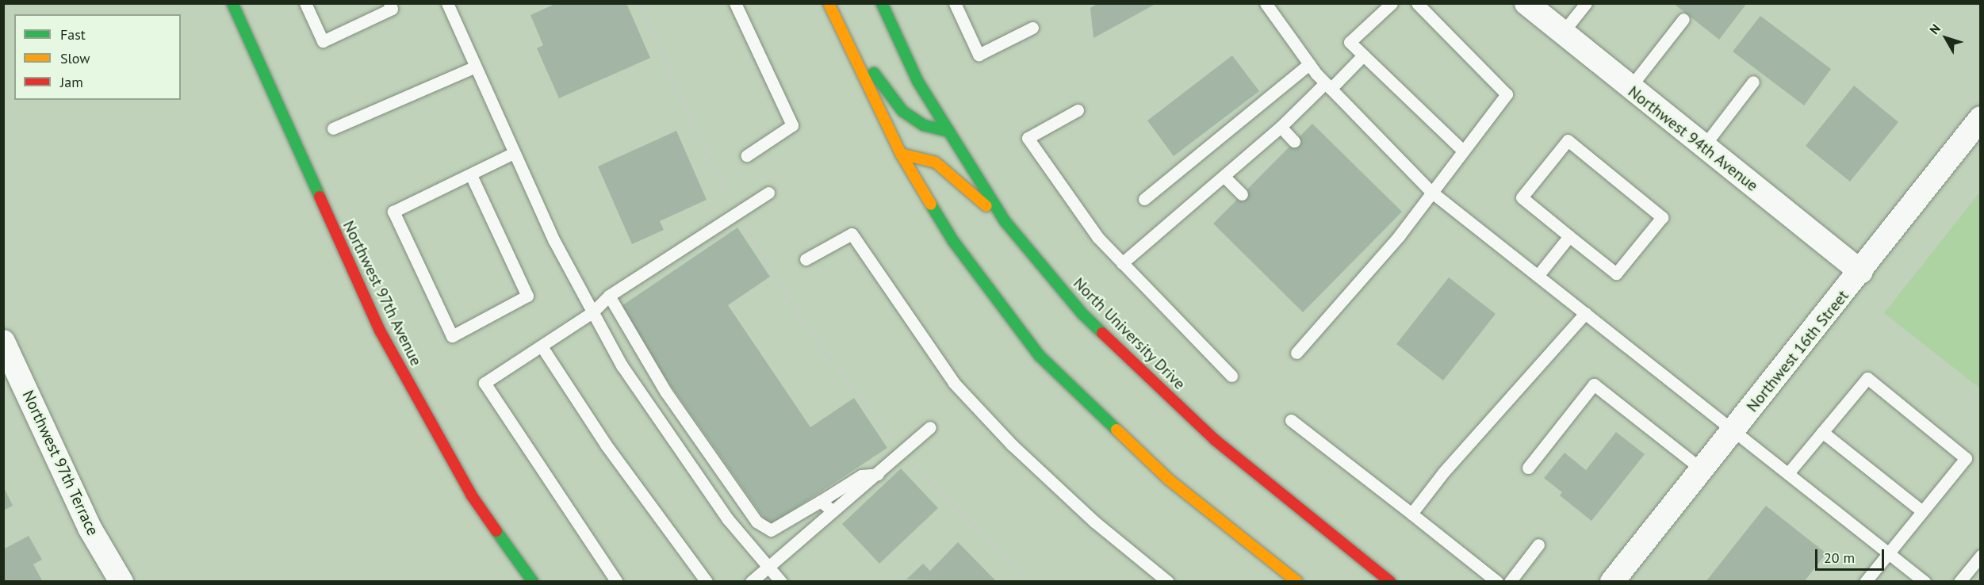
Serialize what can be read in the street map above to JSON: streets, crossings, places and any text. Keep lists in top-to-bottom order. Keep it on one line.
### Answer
{"streets":{"main road":["Northwest 97th Avenue","North University Drive"],"street":["Northwest 94th Avenue","Northwest 16th Street","Northwest 97th Terrace"]},"crossings":[["Northwest 94th Avenue","Northwest 16th Street"]],"legend":["Fast","Slow","Jam"],"scale_bar":"20 m","north":"top left"}
